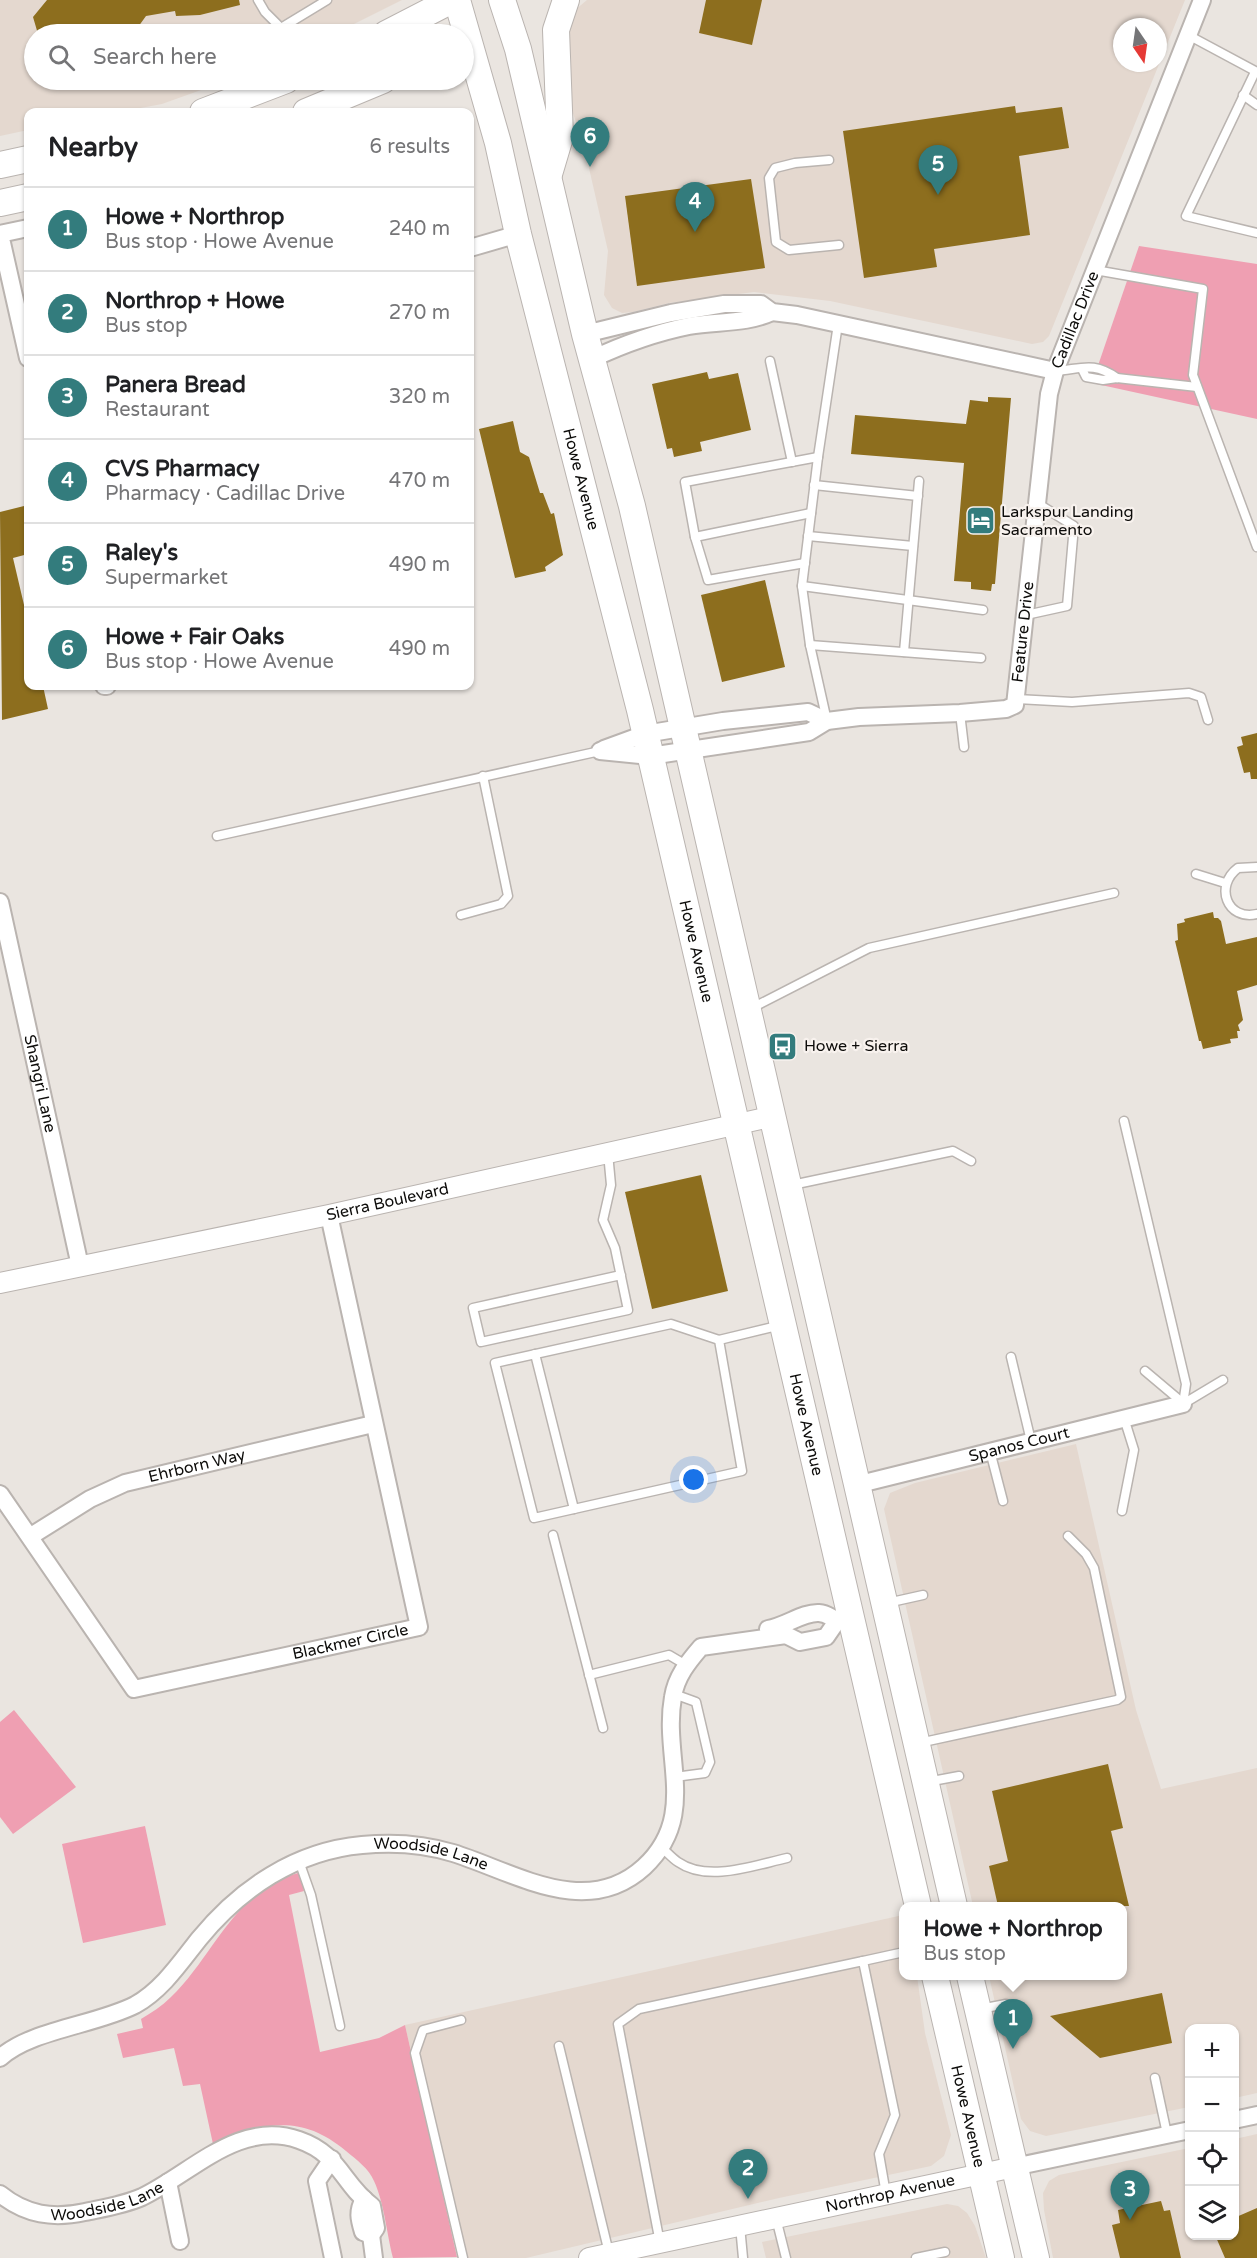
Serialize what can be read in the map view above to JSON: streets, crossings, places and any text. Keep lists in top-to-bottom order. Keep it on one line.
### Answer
{"streets":{"main road":["Howe Avenue"],"street":["Cadillac Drive","Feature Drive","Shangri Lane","Sierra Boulevard","Spanos Court","Ehrborn Way","Blackmer Circle","Woodside Lane","Northrop Avenue"]},"crossings":[["Cadillac Drive","Feature Drive"],["Howe Avenue","Feature Drive"],["Howe Avenue","Sierra Boulevard"],["Howe Avenue","Woodside Lane"],["Howe Avenue","Northrop Avenue"],["Shangri Lane","Sierra Boulevard"],["Sierra Boulevard","Blackmer Circle"],["Ehrborn Way","Blackmer Circle"]],"places":{"hotel":["Larkspur Landing Sacramento"],"bus stop":["Howe + Sierra"]},"north":"bottom","page":{"search":"Search here","heading":["Nearby","6 results"],"pins":["6","5","4","1","2","3"],"list":[{"mark":"1","name":"Howe + Northrop","note":"Bus stop · Howe Avenue","value":"240 m"},{"mark":"2","name":"Northrop + Howe","note":"Bus stop","value":"270 m"},{"mark":"3","name":"Panera Bread","note":"Restaurant","value":"320 m"},{"mark":"4","name":"CVS Pharmacy","note":"Pharmacy · Cadillac Drive","value":"470 m"},{"mark":"5","name":"Raley's","note":"Supermarket","value":"490 m"},{"mark":"6","name":"Howe + Fair Oaks","note":"Bus stop · Howe Avenue","value":"490 m"}],"popup":["Howe + Northrop","Bus stop"],"map_buttons":["+","−"]}}
